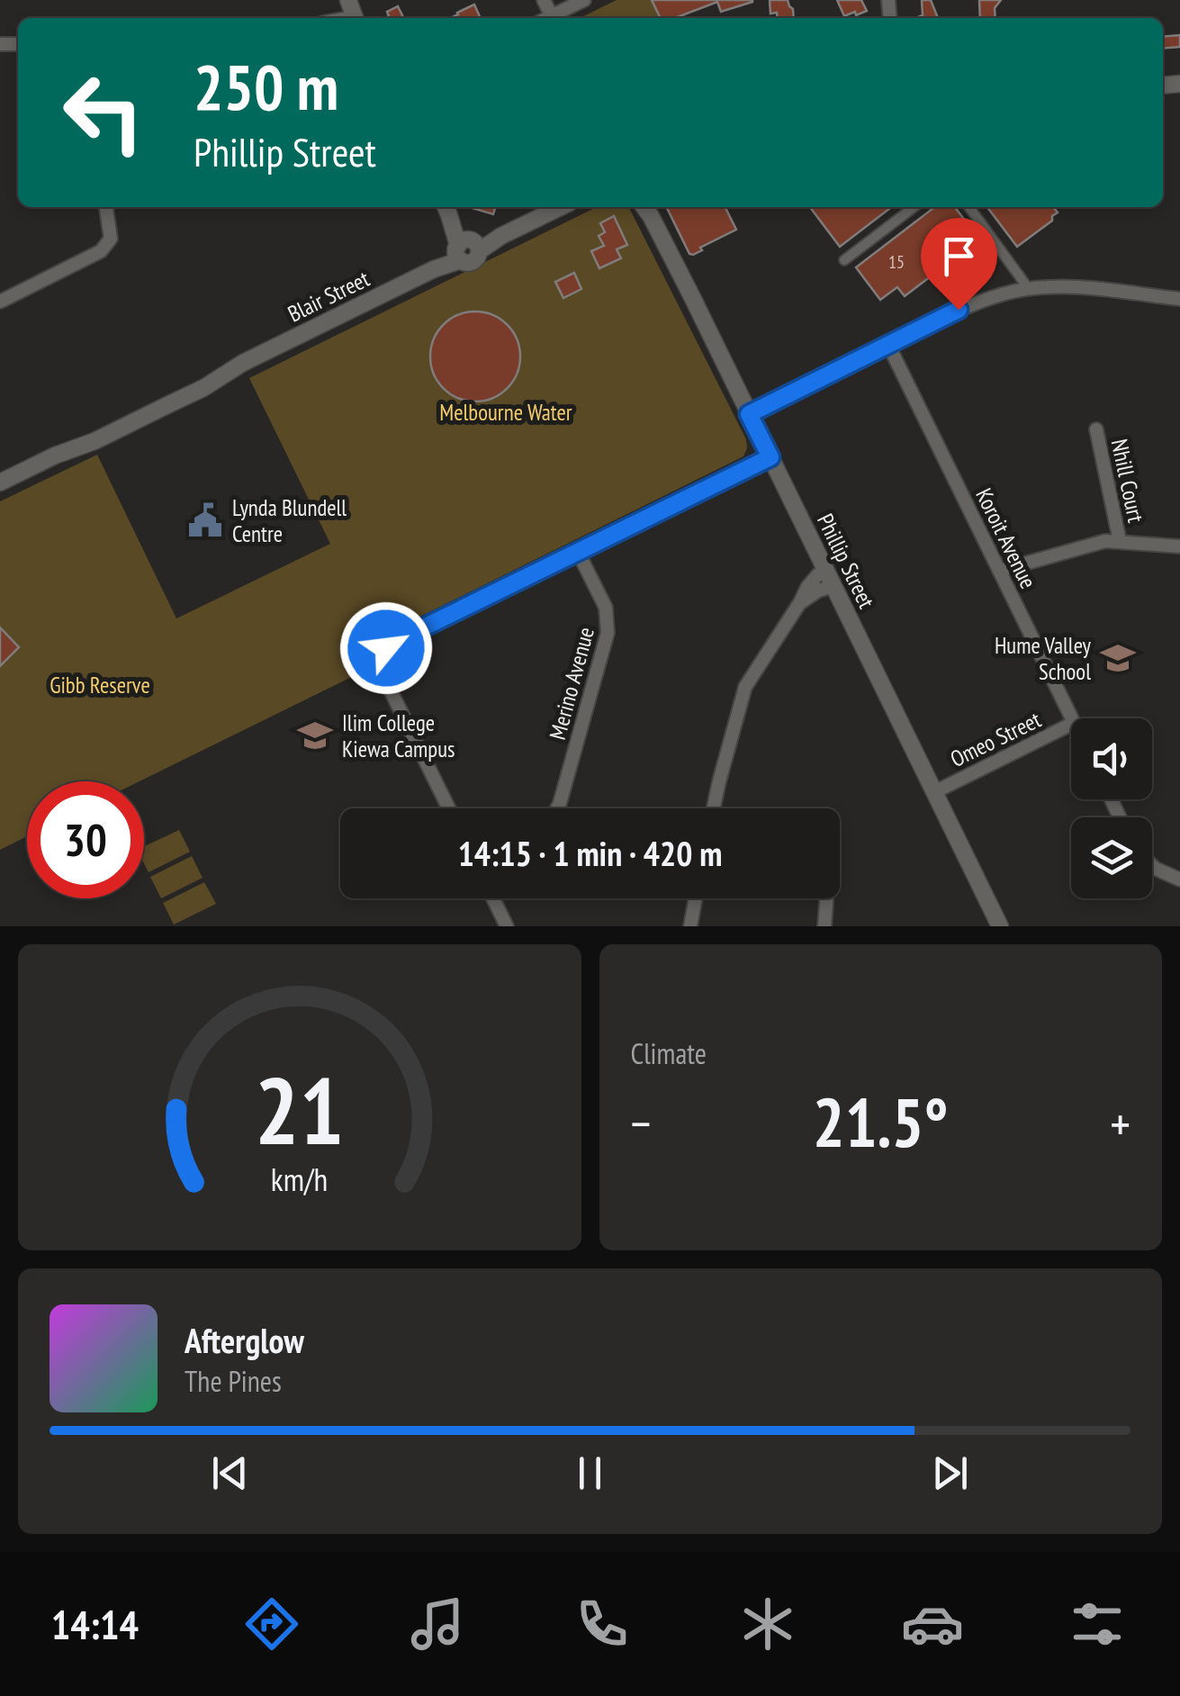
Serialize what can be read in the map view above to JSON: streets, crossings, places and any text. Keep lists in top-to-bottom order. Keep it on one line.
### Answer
{"streets":{"street":["Blair Street","Nhill Court","Koroit Avenue","Phillip Street","Merino Avenue","Omeo Street"]},"crossings":[["Phillip Street","Omeo Street"]],"parks":["Melbourne Water","Gibb Reserve"],"places":{"public building":["Lynda Blundell Centre"],"school or university":["Hume Valley School","Ilim College Kiewa Campus"]},"house_numbers":["15"],"page":{"turn":["250 m","Phillip Street"],"limit":"30","trip":"14:15 · 1 min · 420 m","tile":"Climate","heat":["−","21.5°","+"],"song":["Afterglow","The Pines"],"tabs":"14:14","gauge":["21","km/h"]}}
